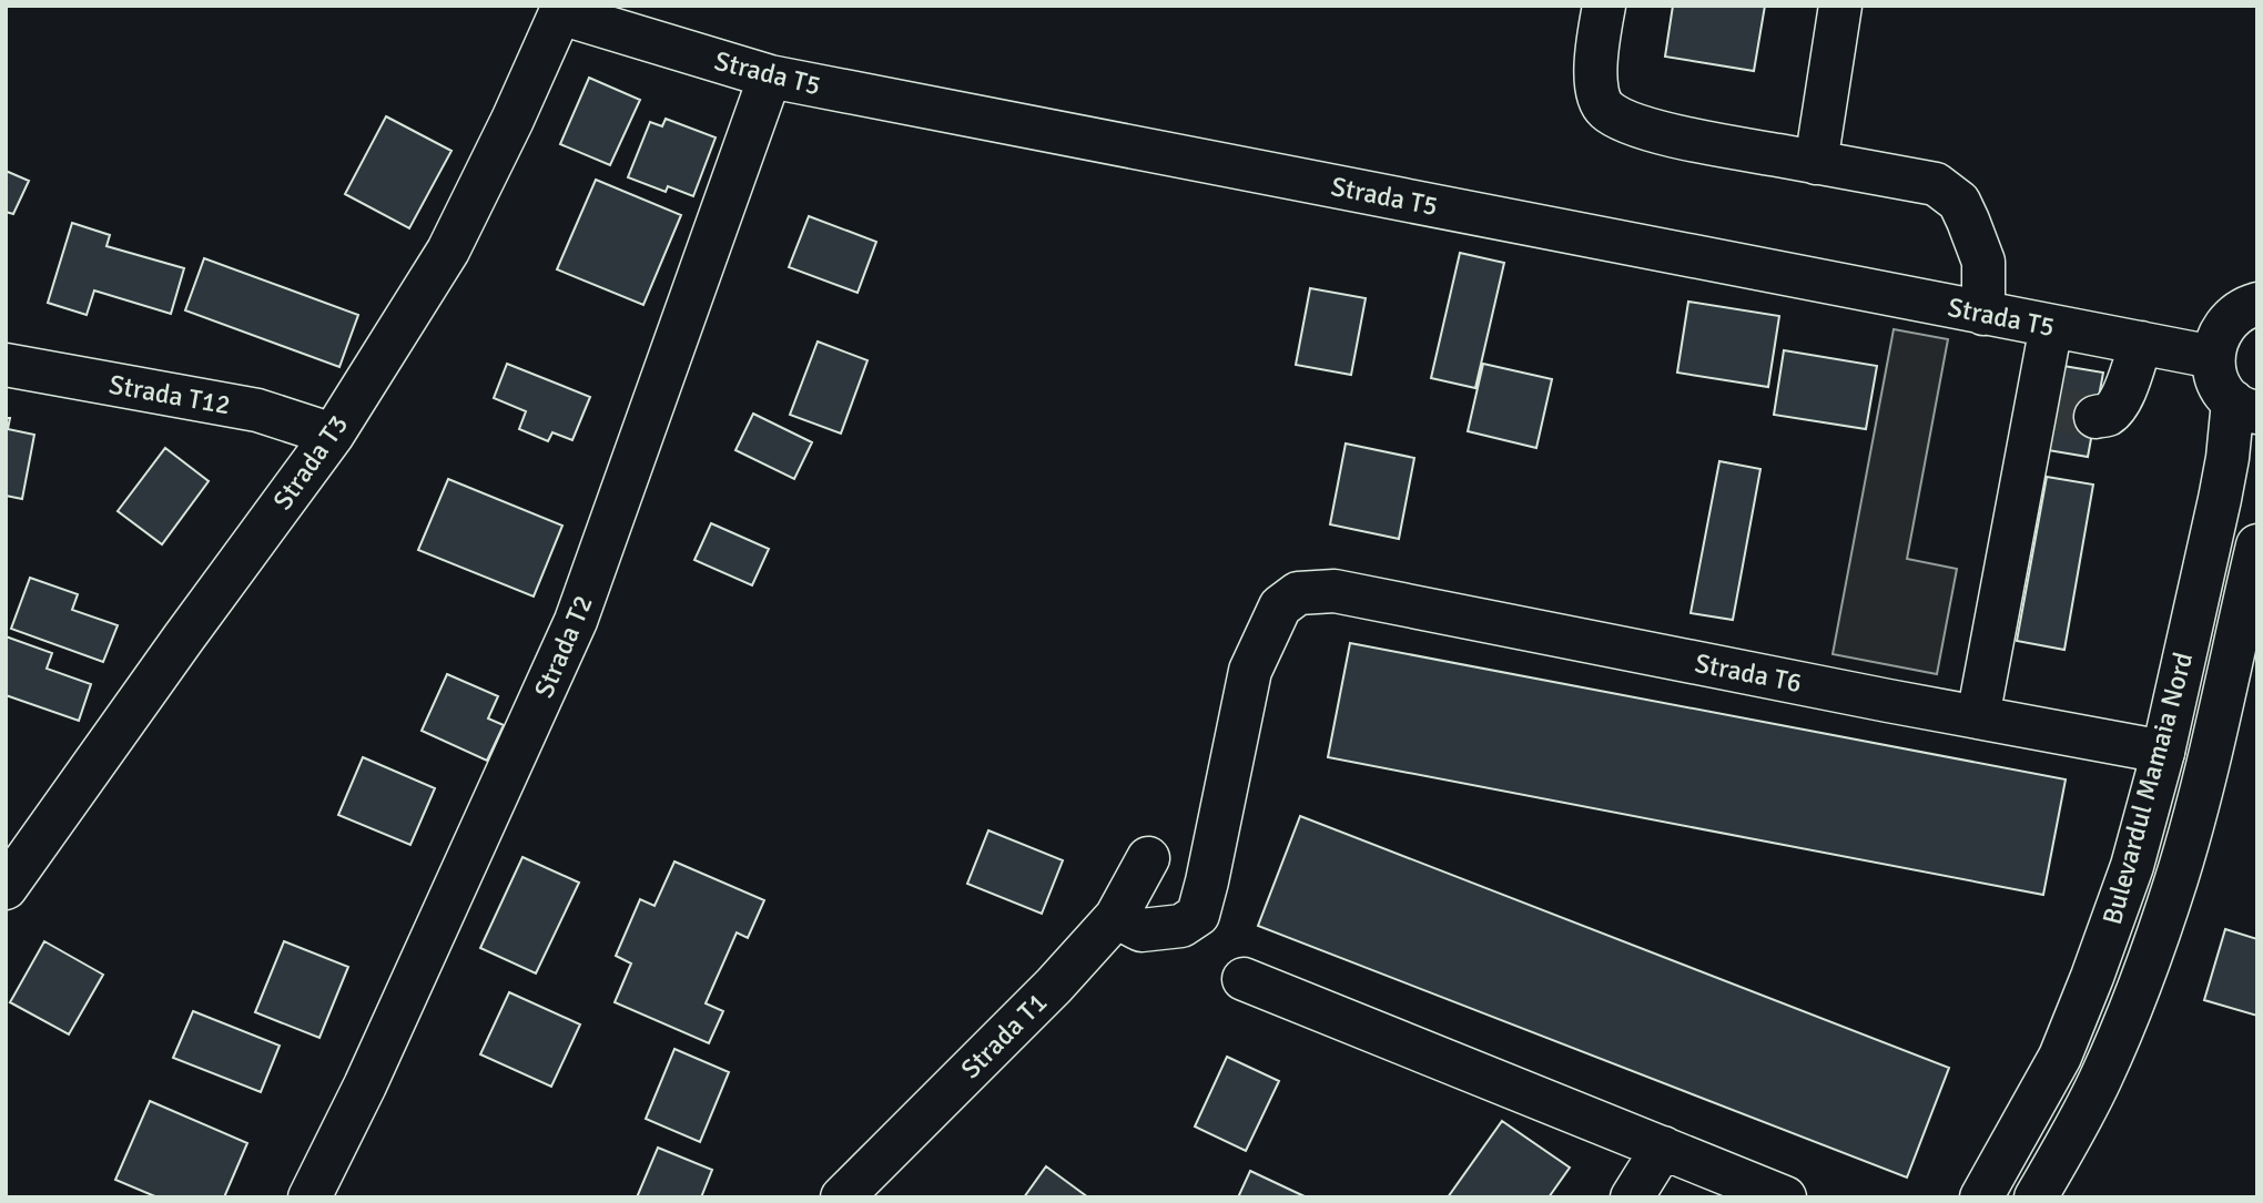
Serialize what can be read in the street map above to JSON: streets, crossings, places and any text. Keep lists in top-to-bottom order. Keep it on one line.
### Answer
{"streets":{"street":["Strada T5","Strada T12","Strada T3","Strada T2","Strada T6","Bulevardul Mamaia Nord","Strada T1"]},"crossings":[["Strada T5","Strada T3"],["Strada T5","Strada T2"],["Strada T12","Strada T3"],["Strada T6","Bulevardul Mamaia Nord"],["Strada T6","Strada T1"]]}
